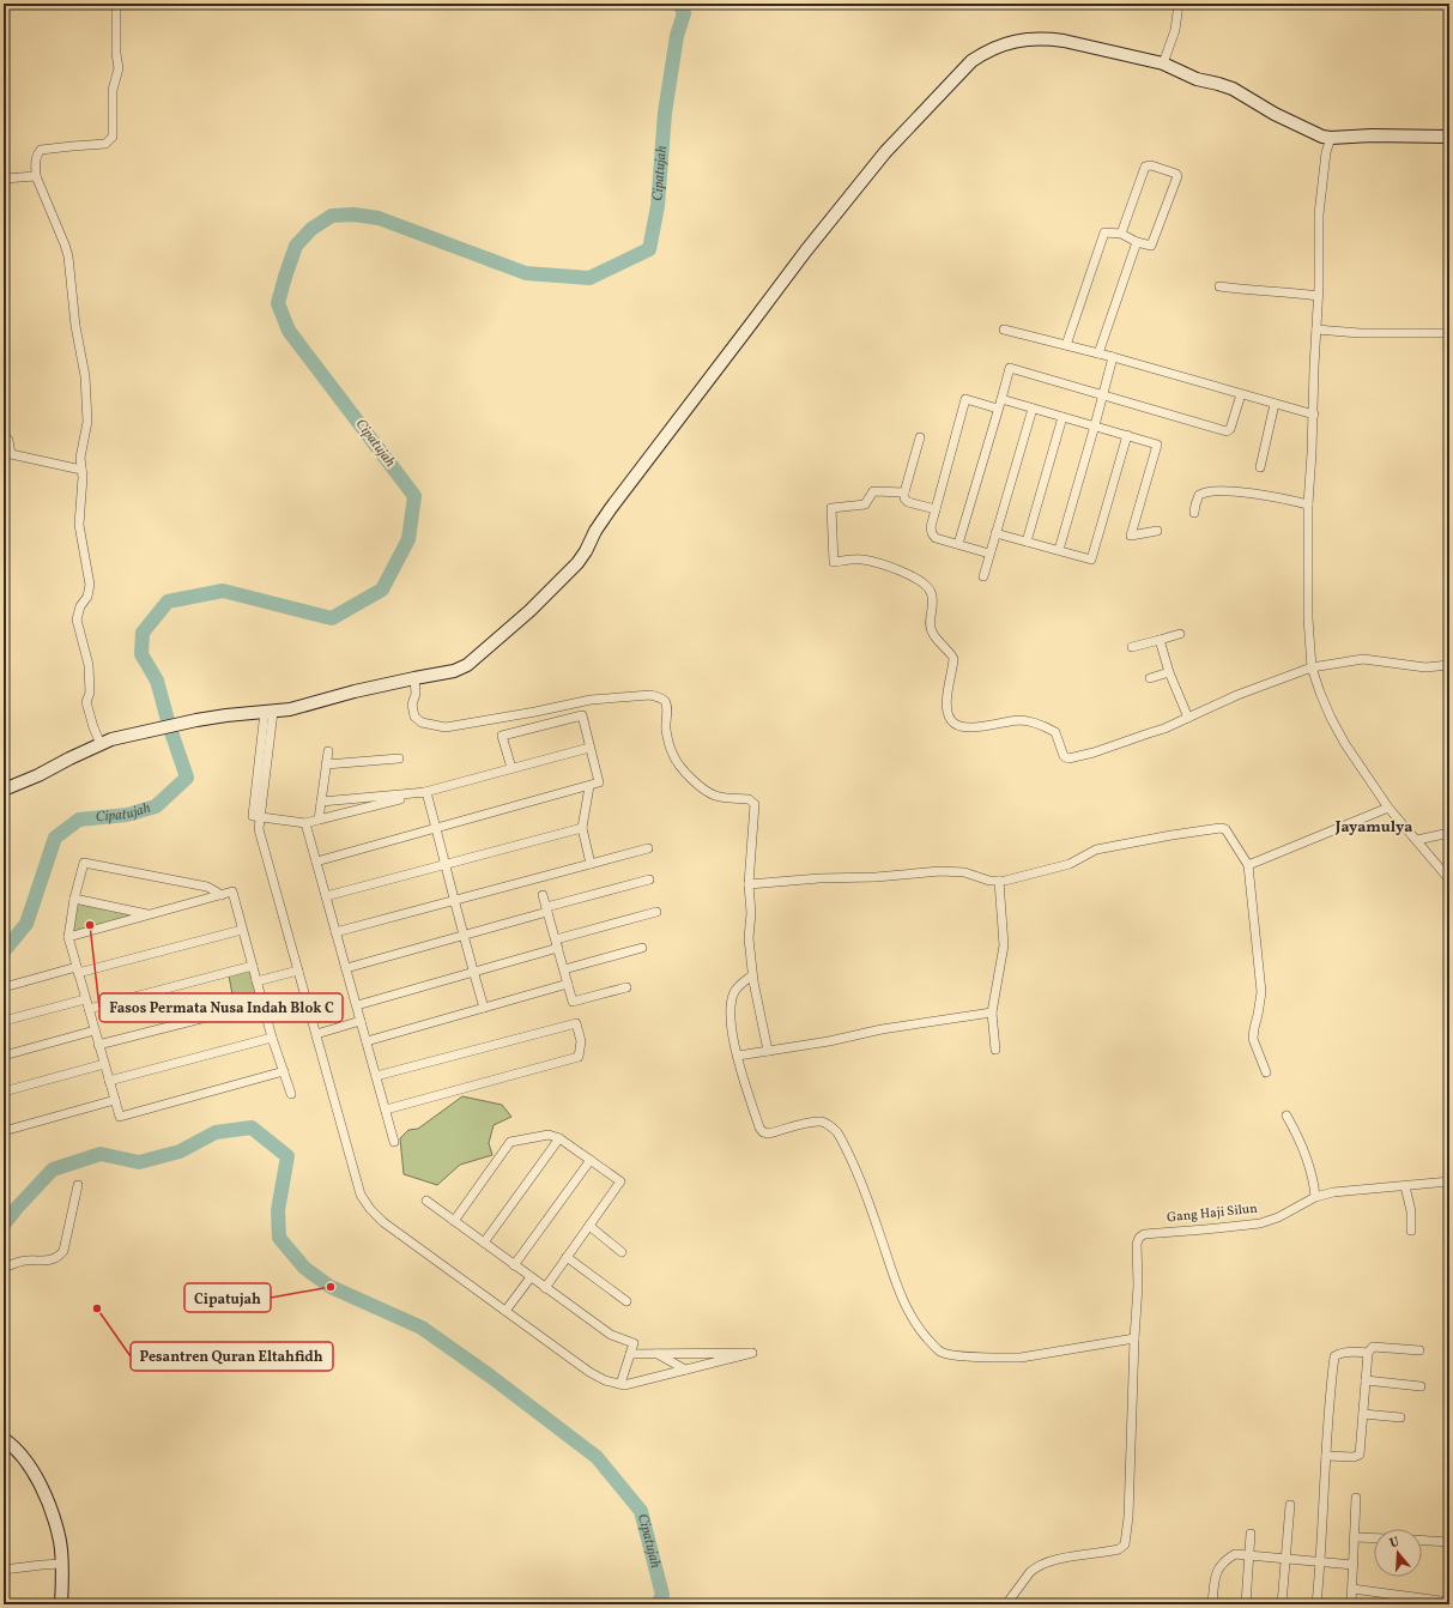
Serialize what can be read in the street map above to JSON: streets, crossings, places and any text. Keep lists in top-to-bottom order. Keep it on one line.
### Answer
{"streets":{"street":["Gang Haji Silun"]},"districts":["Jayamulya"],"water":["Cipatujah"],"places":["Fasos Permata Nusa Indah Blok C","Cipatujah","Pesantren Quran Eltahfidh"],"north":"top"}
